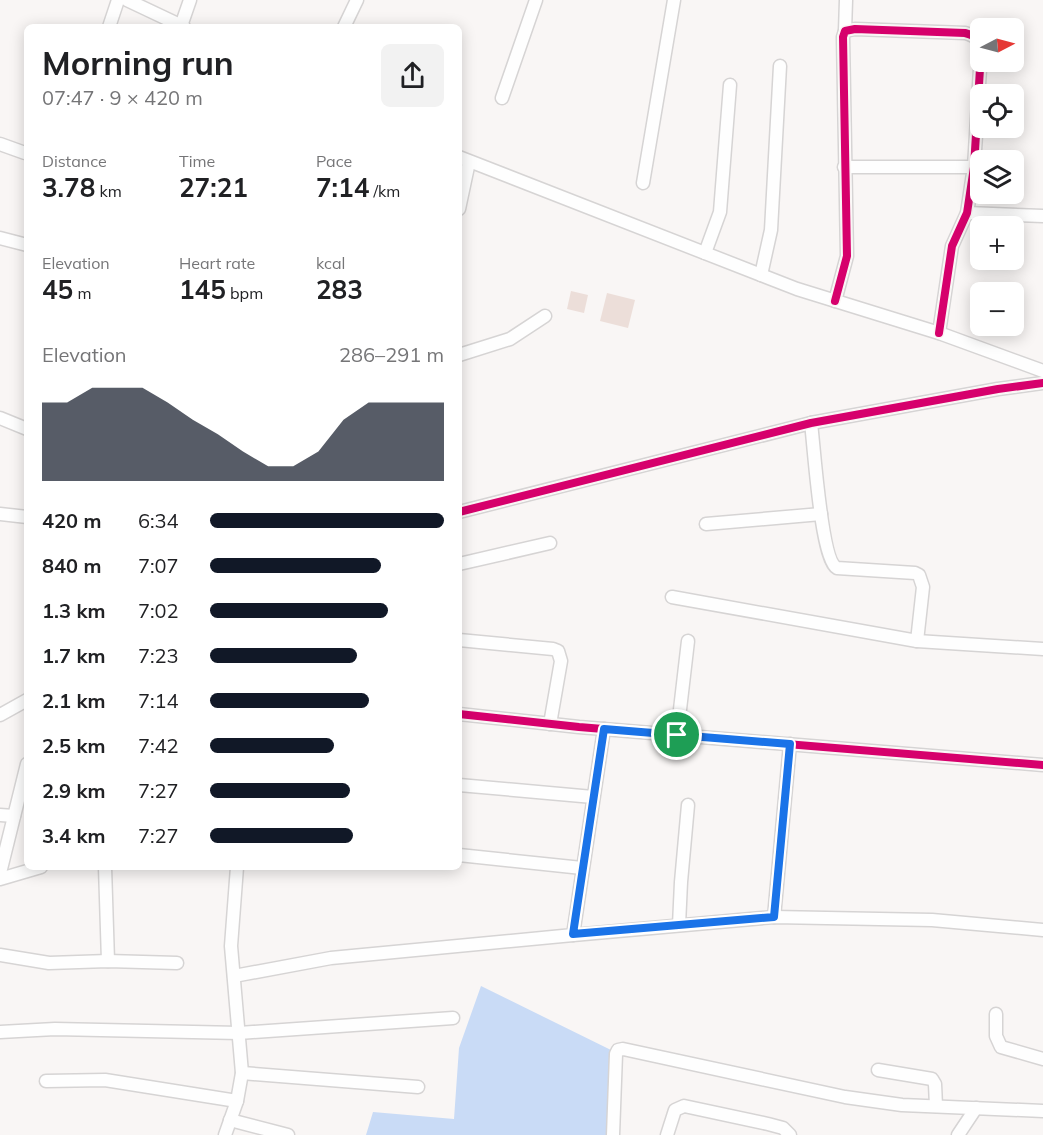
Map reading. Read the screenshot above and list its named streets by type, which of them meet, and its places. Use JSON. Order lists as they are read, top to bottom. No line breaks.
{"north":"right","page":{"map_buttons":["+","−"],"heading":["Morning run","07:47 · 9 × 420 m"],"stats":[["Distance","3.78 km"],["Time","27:21"],["Pace","7:14 /km"],["Elevation","45 m"],["Heart rate","145 bpm"],["kcal","283"]],"chart":["Elevation","286–291 m"],"list":[{"name":"420 m","note":"6:34"},{"name":"840 m","note":"7:07"},{"name":"1.3 km","note":"7:02"},{"name":"1.7 km","note":"7:23"},{"name":"2.1 km","note":"7:14"},{"name":"2.5 km","note":"7:42"},{"name":"2.9 km","note":"7:27"},{"name":"3.4 km","note":"7:27"}]}}
